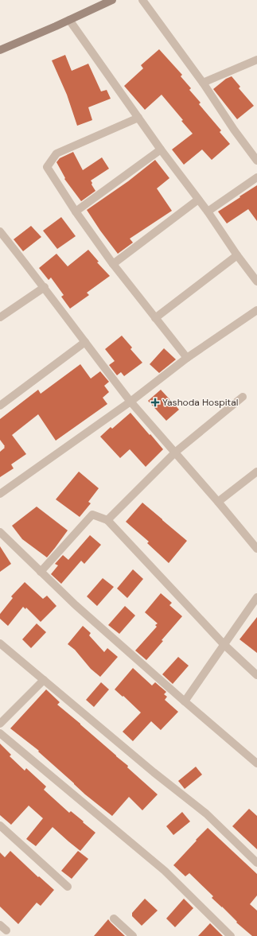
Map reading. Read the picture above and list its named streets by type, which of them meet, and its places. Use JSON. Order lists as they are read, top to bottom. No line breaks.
{"places":{"health":["Yashoda Hospital"]}}
